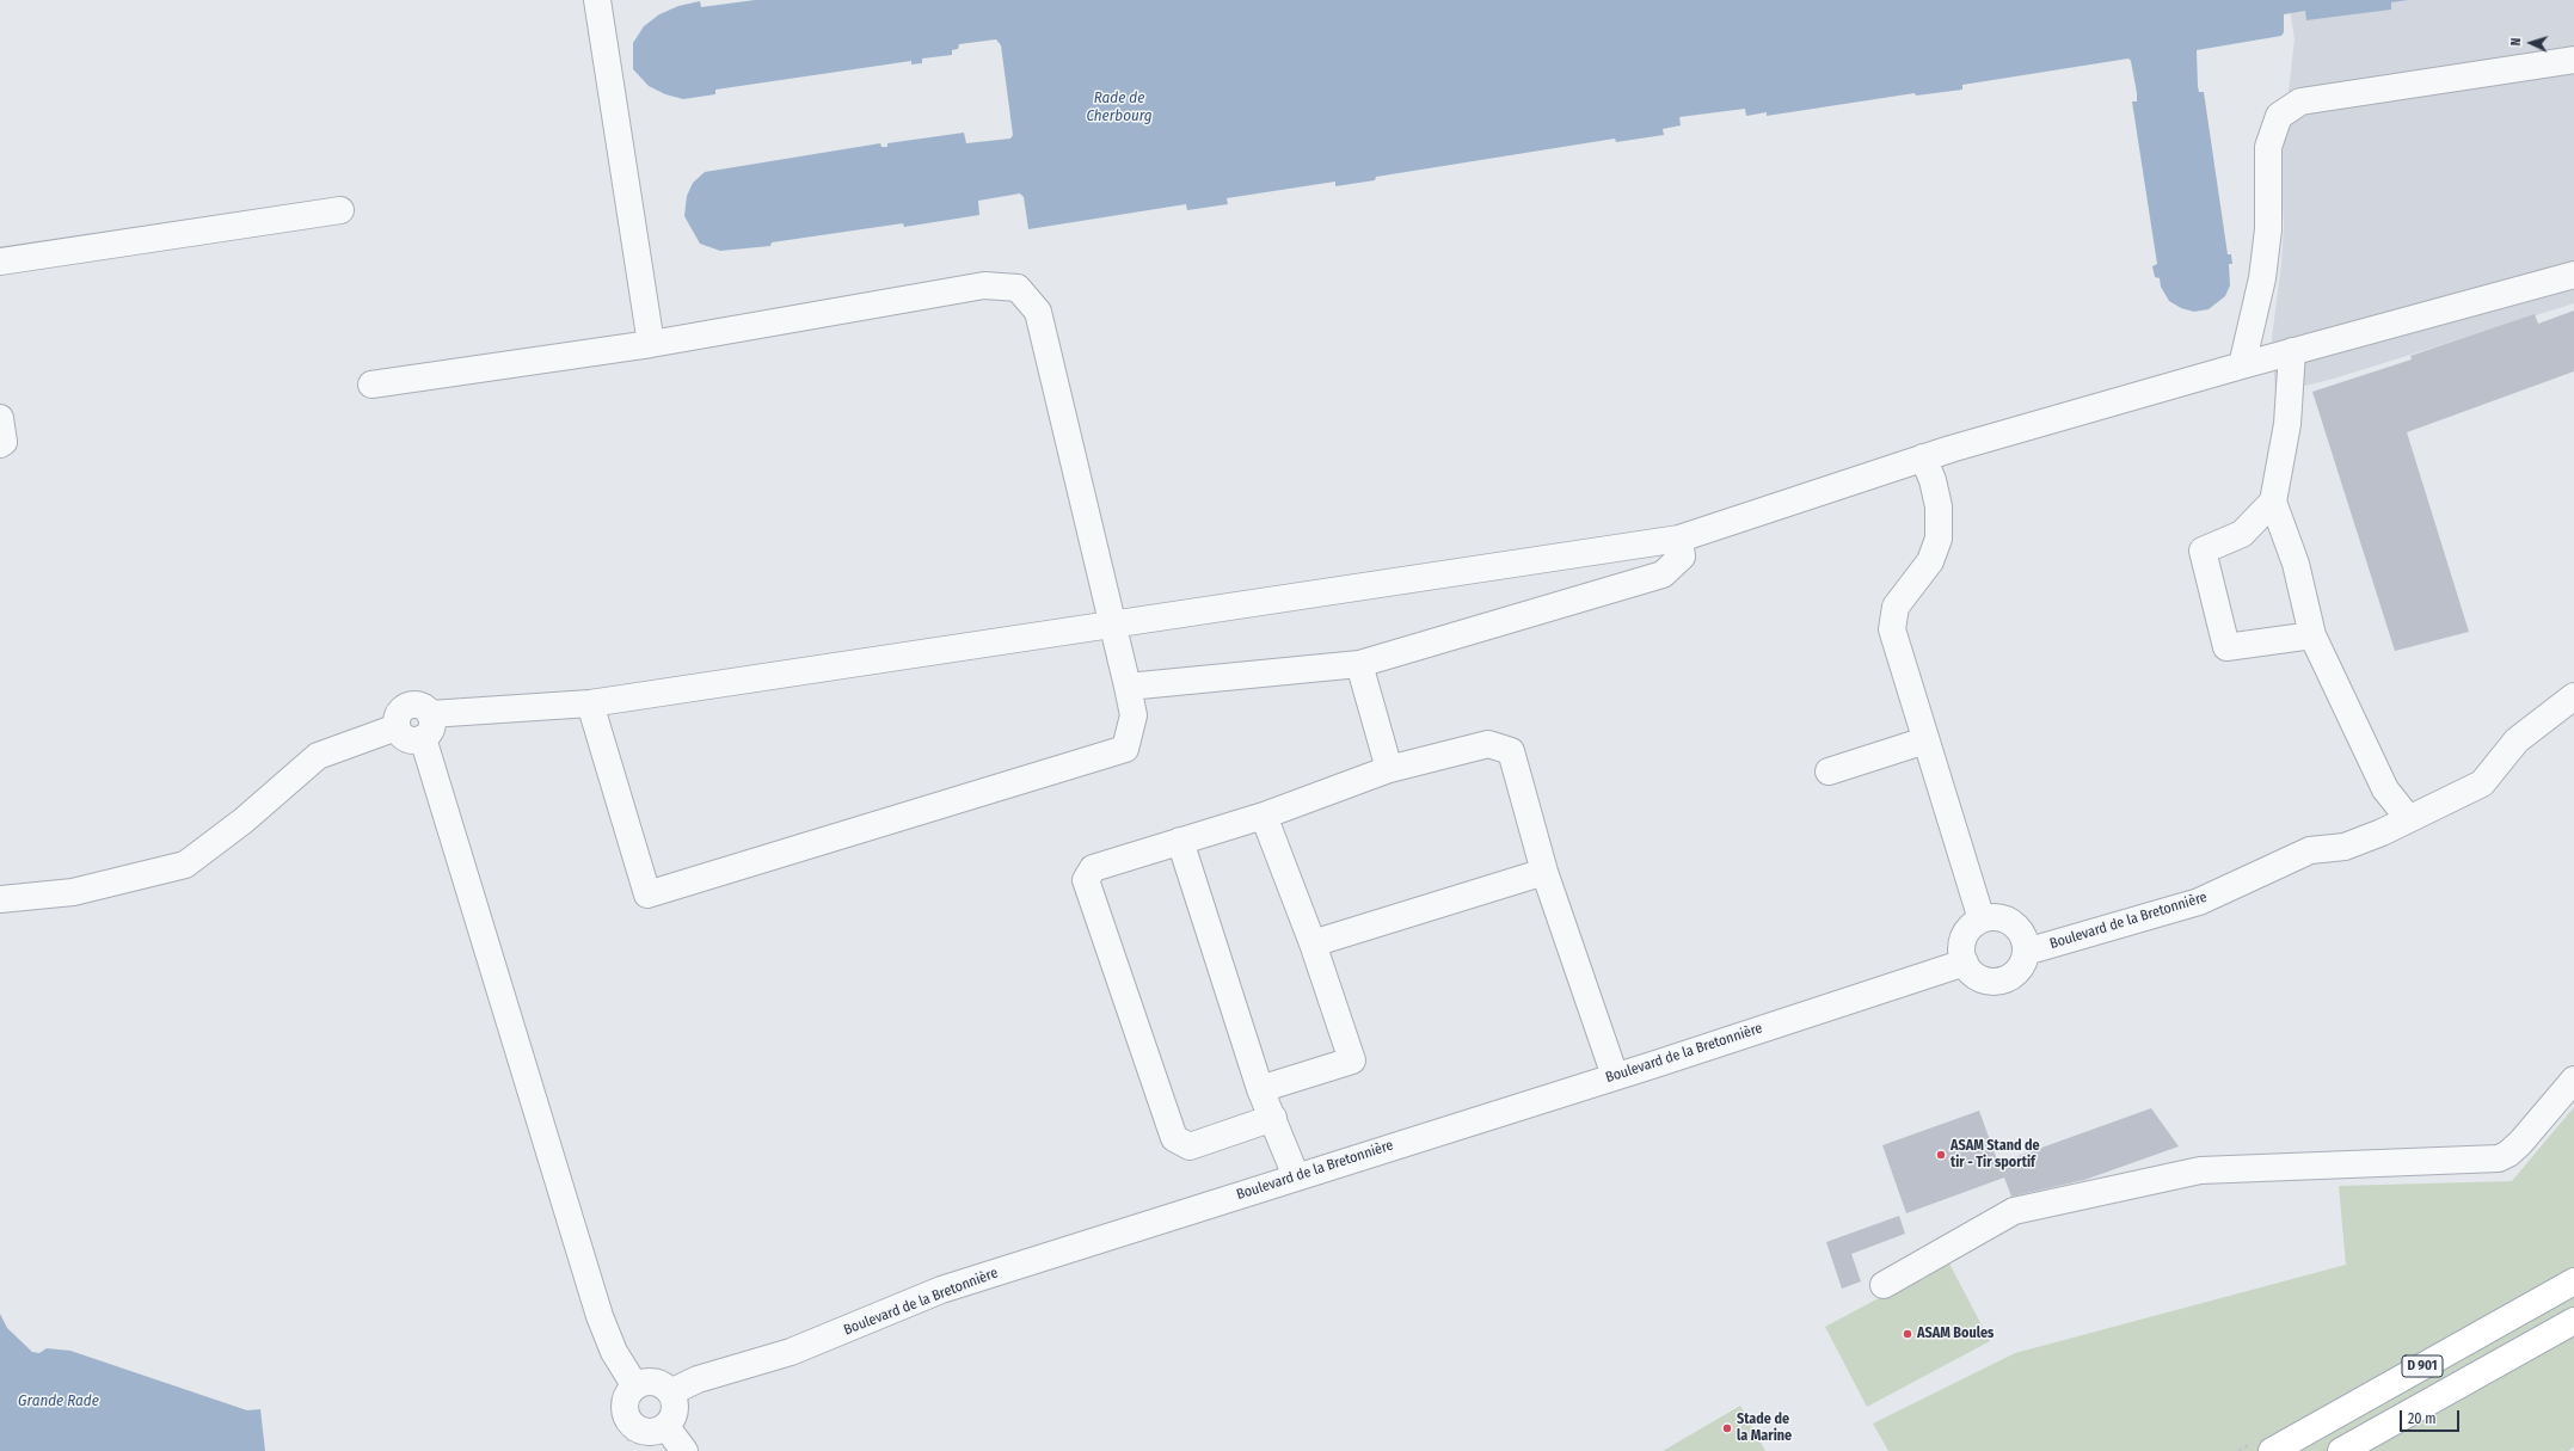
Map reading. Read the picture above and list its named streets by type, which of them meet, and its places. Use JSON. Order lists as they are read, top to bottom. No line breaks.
{"streets":{"main road":["D 901"],"lane":["Boulevard de la Bretonnière"]},"water":["Rade de Cherbourg","Grande Rade"],"places":["ASAM Stand de tir - Tir sportif","ASAM Boules","Stade de la Marine"],"scale_bar":"20 m","north":"left"}
